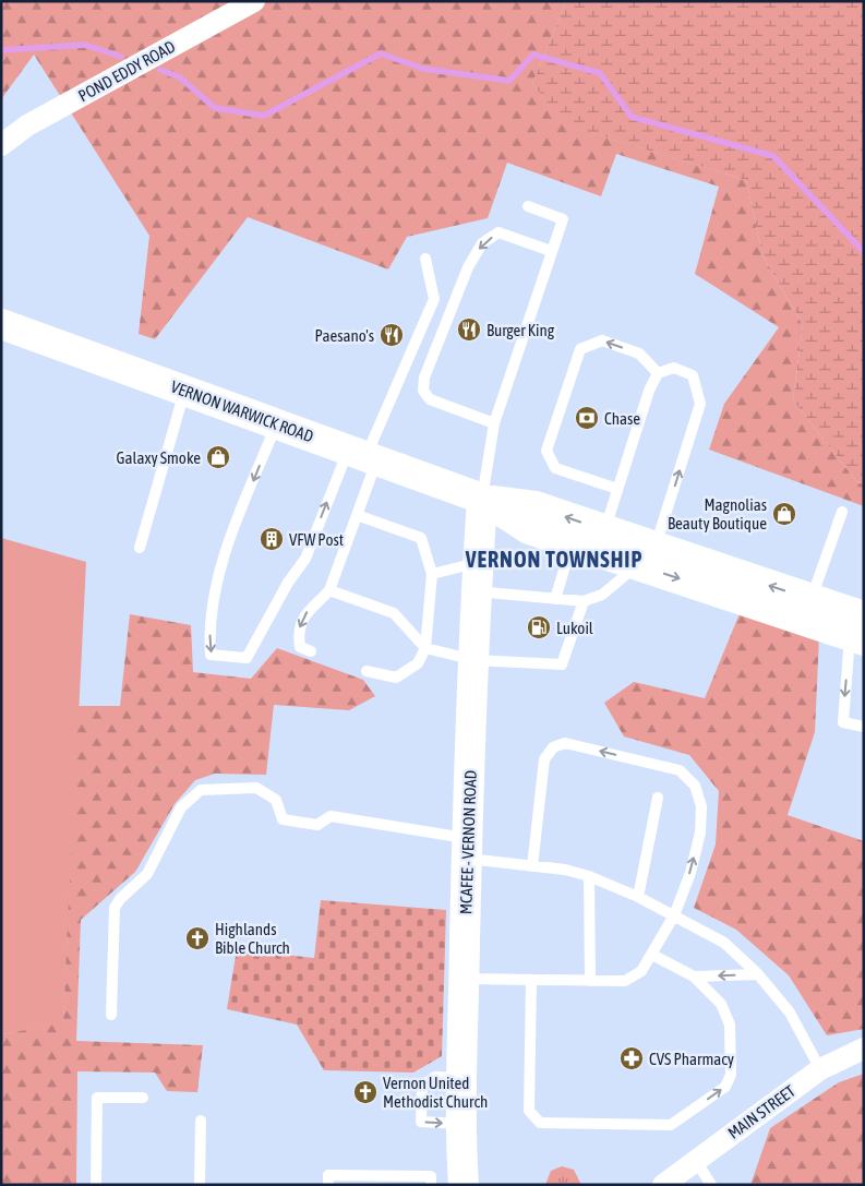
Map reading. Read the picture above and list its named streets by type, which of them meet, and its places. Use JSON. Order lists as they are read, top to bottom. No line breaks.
{"streets":{"main road":["VERNON WARWICK ROAD","MCAFEE - VERNON ROAD"],"street":["POND EDDY ROAD","MAIN STREET"]},"crossings":[["VERNON WARWICK ROAD","MCAFEE - VERNON ROAD"]],"districts":["VERNON TOWNSHIP"],"places":{"restaurant":["Burger King","Paesano's"],"bank":["Chase"],"shop":["Galaxy Smoke","Magnolias Beauty Boutique"],"building":["VFW Post"],"fuel station":["Lukoil"],"church":["Highlands Bible Church","Vernon United Methodist Church"],"pharmacy":["CVS Pharmacy"]}}
